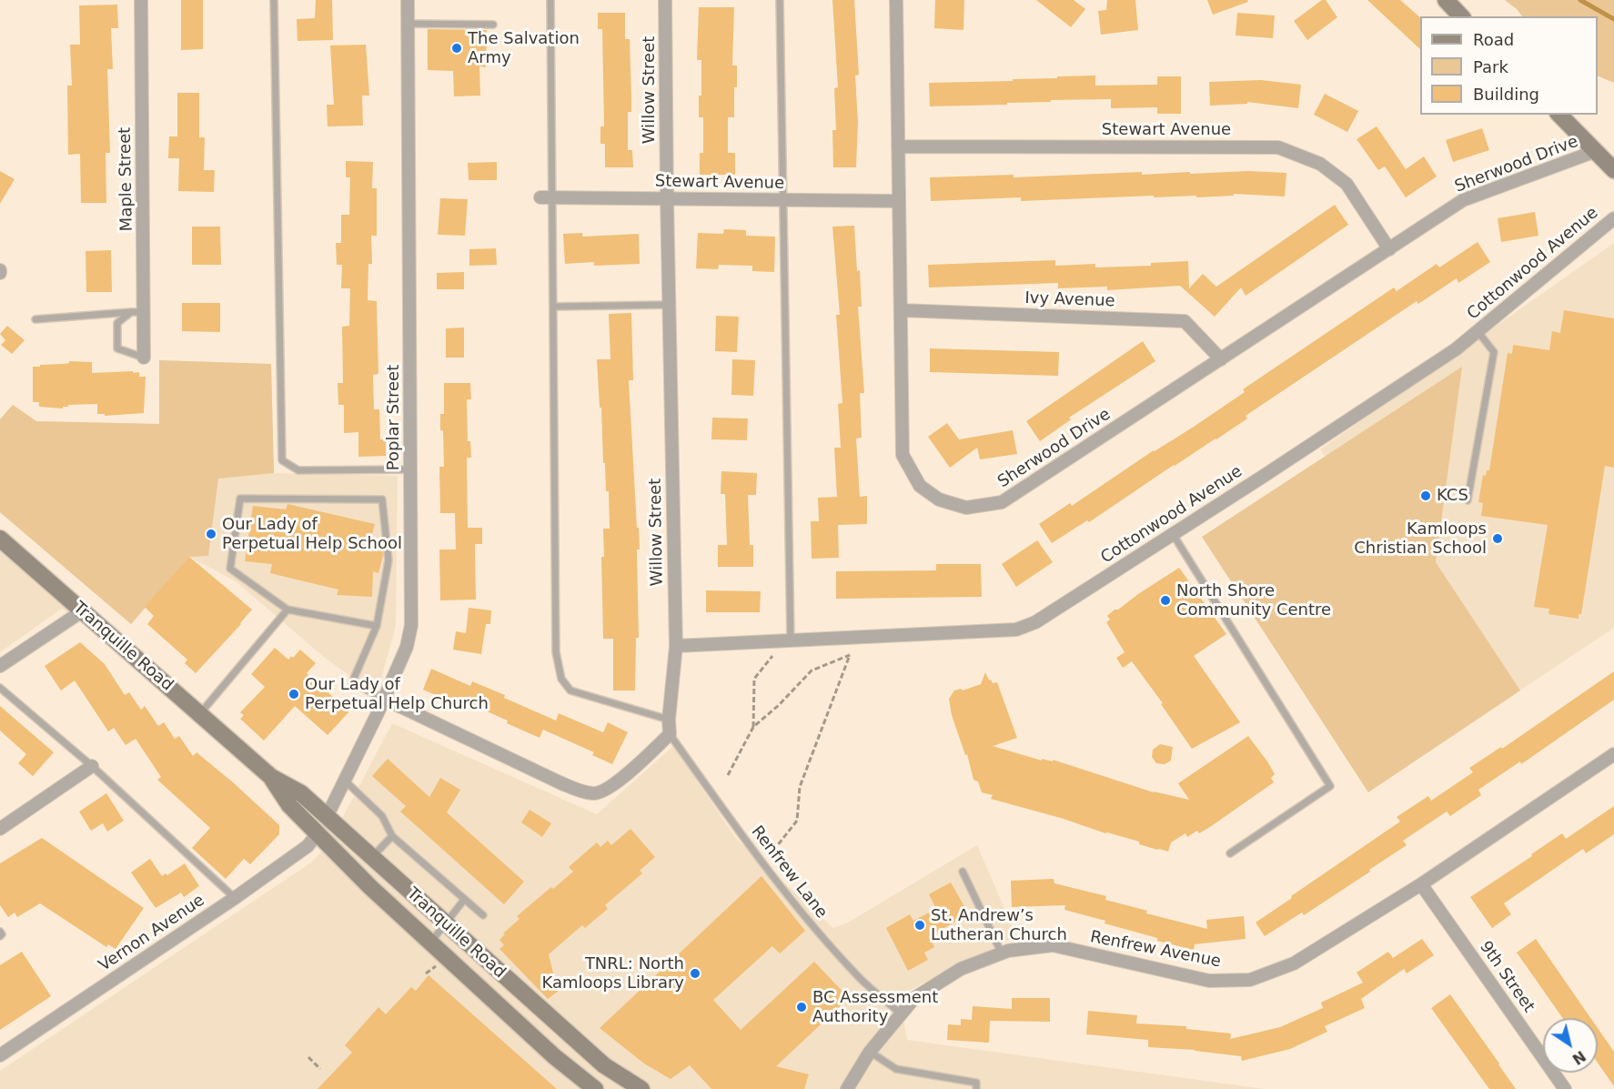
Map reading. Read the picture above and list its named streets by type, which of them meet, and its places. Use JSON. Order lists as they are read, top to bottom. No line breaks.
{"streets":{"main road":["Tranquille Road"],"street":["Willow Street","Stewart Avenue","Sherwood Drive","Maple Street","Cottonwood Avenue","Ivy Avenue","Poplar Street","Vernon Avenue","Renfrew Avenue","9th Street"],"lane":["Renfrew Lane"]},"crossings":[["Willow Street","Stewart Avenue"],["Willow Street","Cottonwood Avenue"],["Willow Street","Renfrew Lane"],["Stewart Avenue","Sherwood Drive"],["Sherwood Drive","Ivy Avenue"],["Poplar Street","Tranquille Road"],["Tranquille Road","Vernon Avenue"],["Renfrew Lane","Renfrew Avenue"],["Renfrew Avenue","9th Street"]],"places":["The Salvation Army","KCS","Our Lady of Perpetual Help School","Kamloops Christian School","North Shore Community Centre","Our Lady of Perpetual Help Church","St. Andrew’s Lutheran Church","TNRL: North Kamloops Library","BC Assessment Authority"],"legend":["Road","Park","Building"],"north":"bottom right"}
